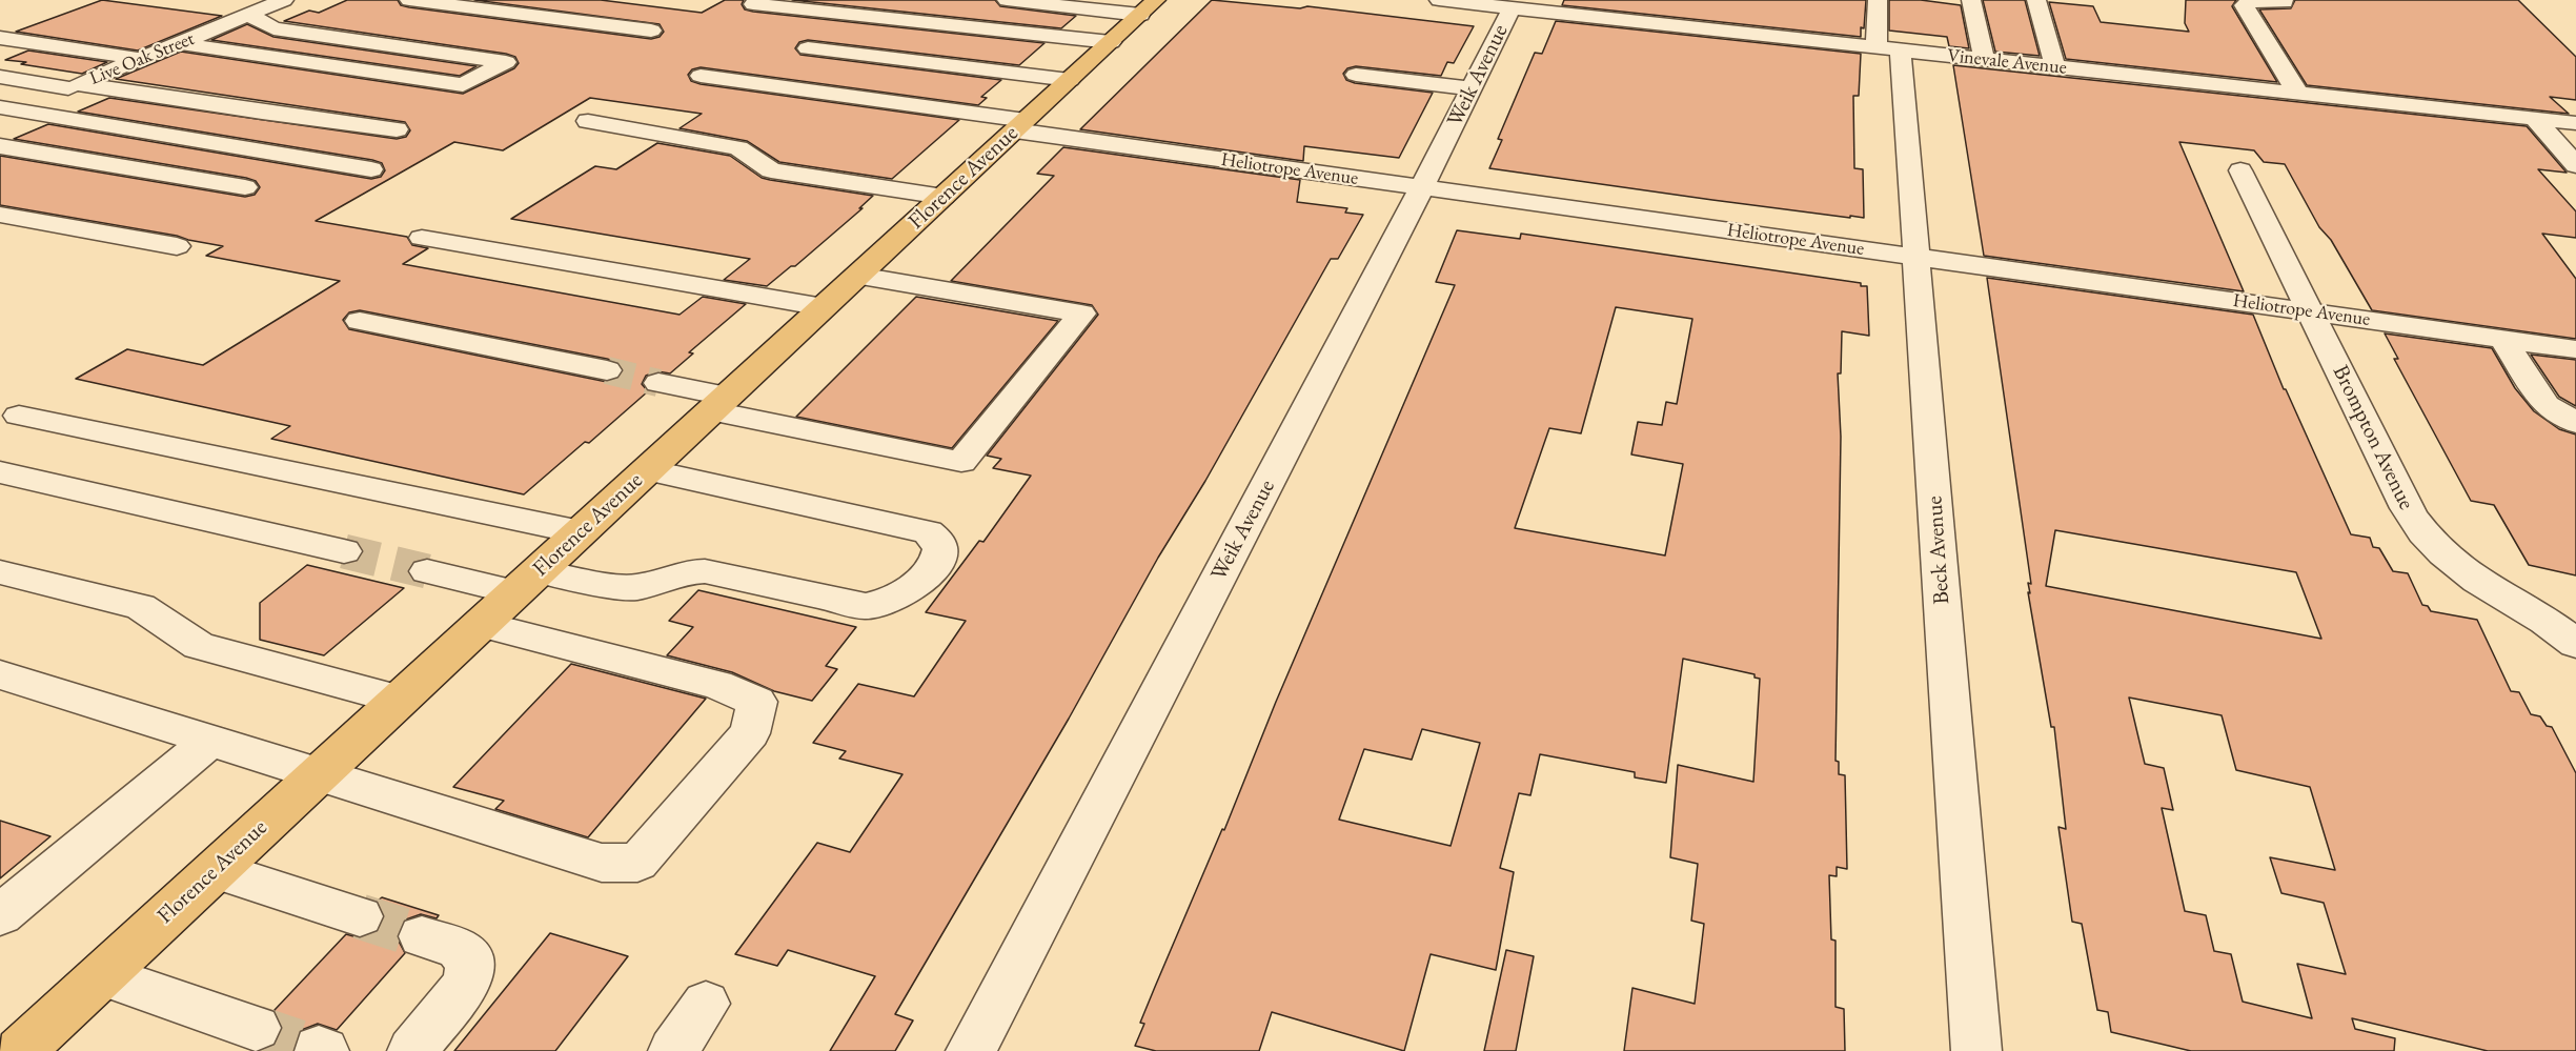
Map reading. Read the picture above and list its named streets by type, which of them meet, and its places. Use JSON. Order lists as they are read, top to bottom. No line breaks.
{"streets":{"main road":["Florence Avenue"],"street":["Live Oak Street","Vinevale Avenue","Weik Avenue","Heliotrope Avenue","Brompton Avenue","Beck Avenue"]},"crossings":[["Vinevale Avenue","Weik Avenue"],["Vinevale Avenue","Beck Avenue"],["Weik Avenue","Heliotrope Avenue"],["Heliotrope Avenue","Florence Avenue"],["Heliotrope Avenue","Brompton Avenue"],["Heliotrope Avenue","Beck Avenue"]]}
